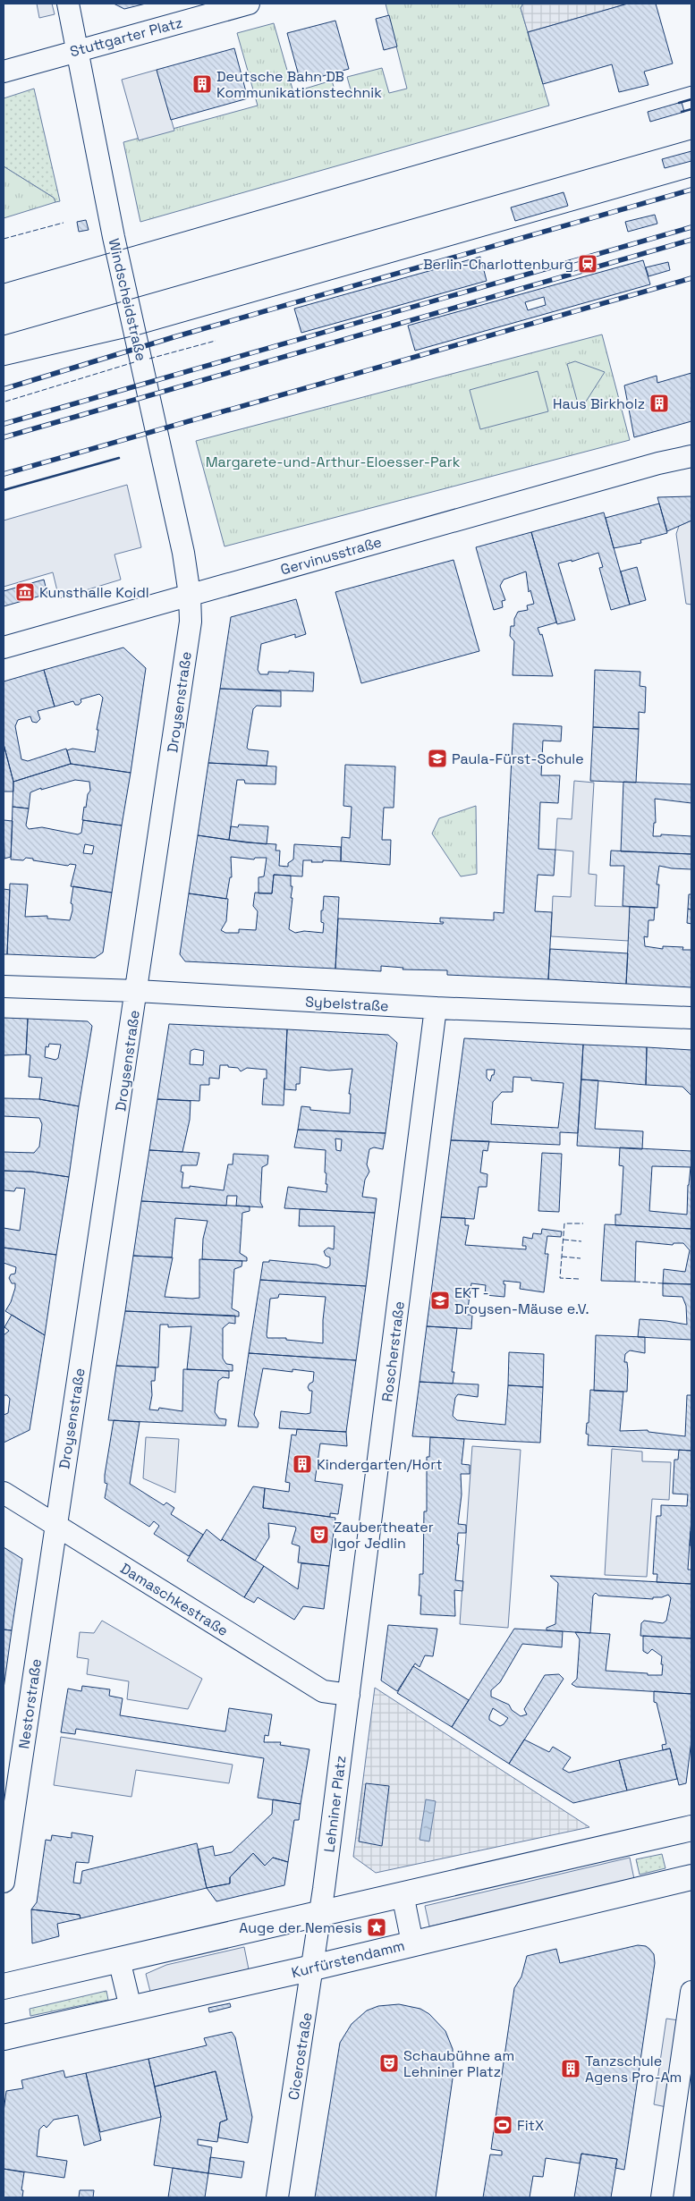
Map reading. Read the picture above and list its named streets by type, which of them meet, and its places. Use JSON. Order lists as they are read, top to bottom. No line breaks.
{"streets":{"main road":["Kurfürstendamm"],"street":["Stuttgarter Platz","Windscheidstraße","Gervinusstraße","Droysenstraße","Sybelstraße","Roscherstraße","Damaschkestraße","Nestorstraße","Lehniner Platz","Cicerostraße"]},"crossings":[["Stuttgarter Platz","Windscheidstraße"],["Windscheidstraße","Gervinusstraße"],["Windscheidstraße","Droysenstraße"],["Gervinusstraße","Droysenstraße"],["Droysenstraße","Sybelstraße"],["Droysenstraße","Damaschkestraße"],["Droysenstraße","Nestorstraße"],["Sybelstraße","Roscherstraße"],["Roscherstraße","Damaschkestraße"],["Roscherstraße","Lehniner Platz"],["Damaschkestraße","Nestorstraße"],["Damaschkestraße","Lehniner Platz"],["Lehniner Platz","Cicerostraße"],["Kurfürstendamm","Cicerostraße"]],"parks":["Margarete-und-Arthur-Eloesser-Park"],"places":{"building":["Deutsche Bahn DB Kommunikationstechnik","Haus Birkholz","Kindergarten/Hort","Tanzschule Agens Pro-Am"],"station":["Berlin-Charlottenburg"],"museum":["Kunsthalle Koidl"],"school or university":["Paula-Fürst-Schule","EKT - Droysen-Mäuse e.V."],"theatre":["Zaubertheater Igor Jedlin","Schaubühne am Lehniner Platz"],"place":["Auge der Nemesis"],"sports":["FitX"]}}
